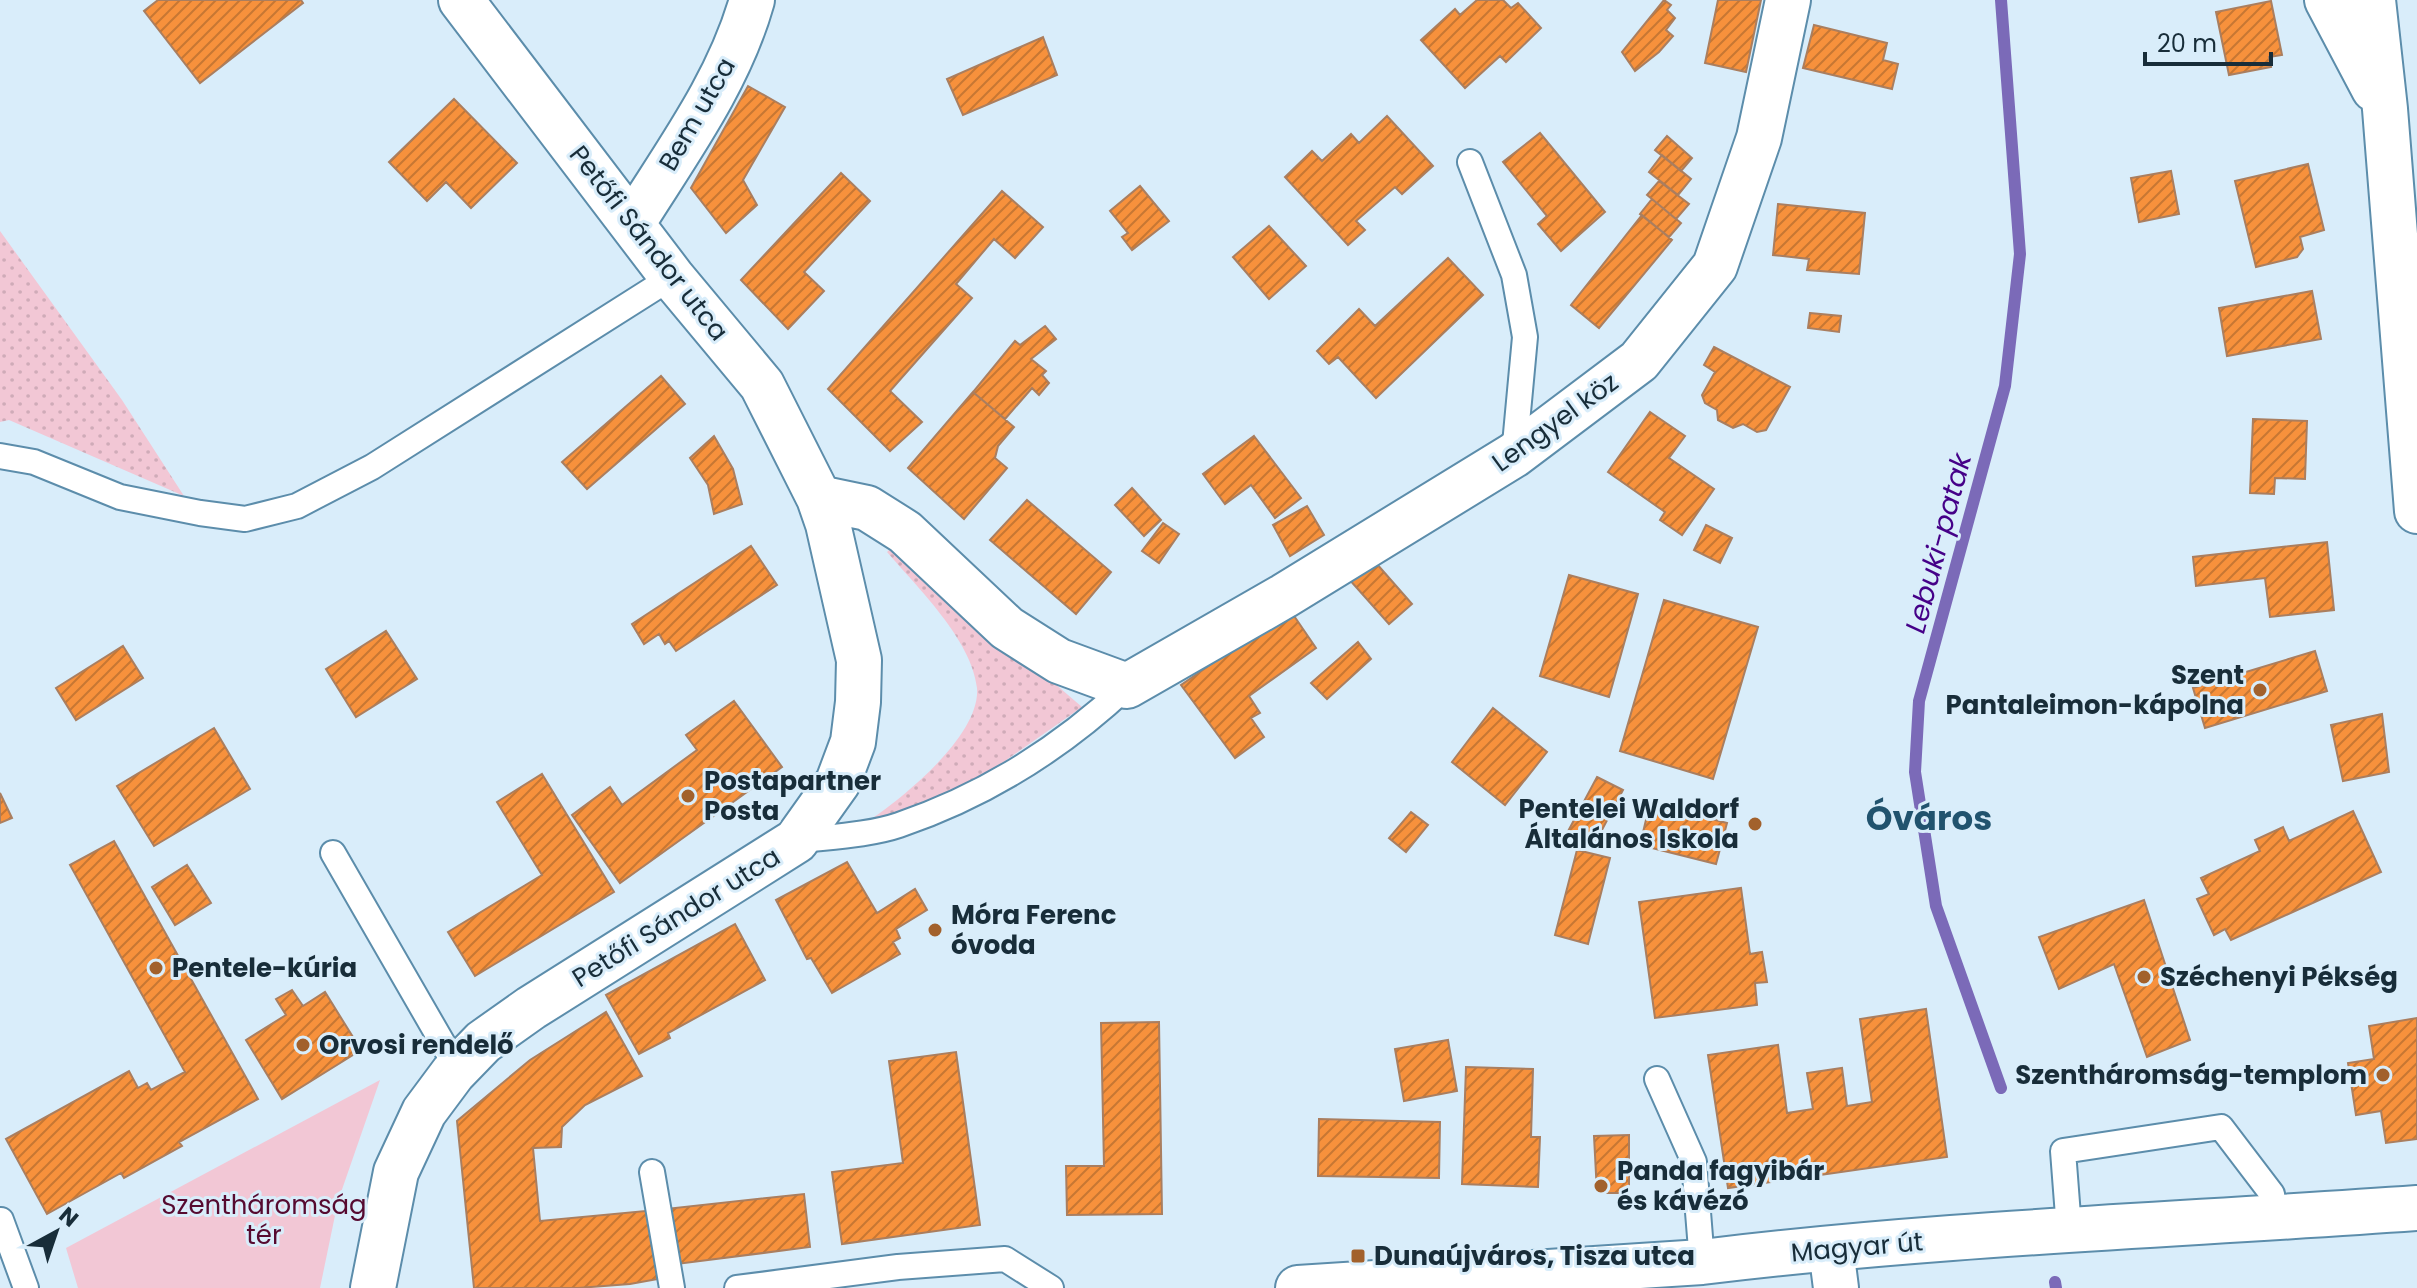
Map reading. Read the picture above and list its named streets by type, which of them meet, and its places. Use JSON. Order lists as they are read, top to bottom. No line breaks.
{"streets":{"street":["Bem utca","Petőfi Sándor utca","Lengyel köz","Magyar út"]},"crossings":[["Bem utca","Petőfi Sándor utca"]],"districts":["Óváros"],"water":["Lebuki-patak"],"parks":["Szentháromság tér"],"places":{"other":["Szent Pantaleimon-kápolna","Postapartner Posta","Pentelei Waldorf Általános Iskola","Móra Ferenc óvoda","Pentele-kúria","Széchenyi Pékség","Orvosi rendelő","Szentháromság-templom","Panda fagyibár és kávézó"],"transit":["Dunaújváros, Tisza utca"]},"scale_bar":"20 m","north":"top right"}
